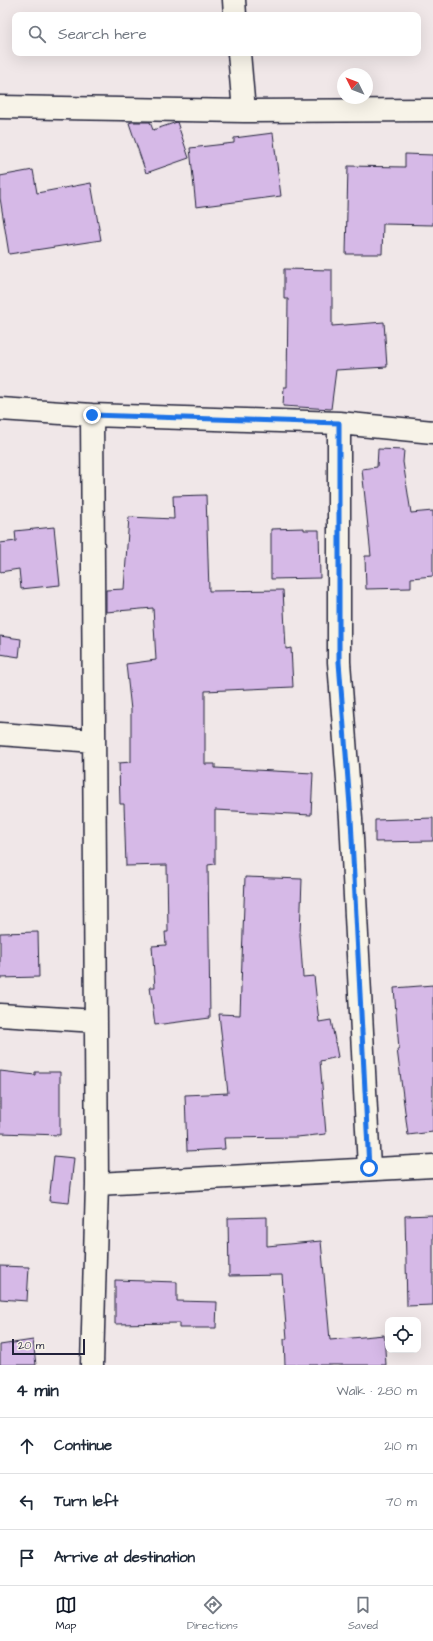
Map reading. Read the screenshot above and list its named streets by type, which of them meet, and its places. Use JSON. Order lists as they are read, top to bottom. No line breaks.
{"scale_bar":"20 m","north":"top left","page":{"search":"Search here","scale":"20 m","heading":["4 min","Walk · 280 m"],"list":[["Continue","210 m"],["Turn left","70 m"],"Arrive at destination"],"nav":["Map","Directions","Saved"]}}
